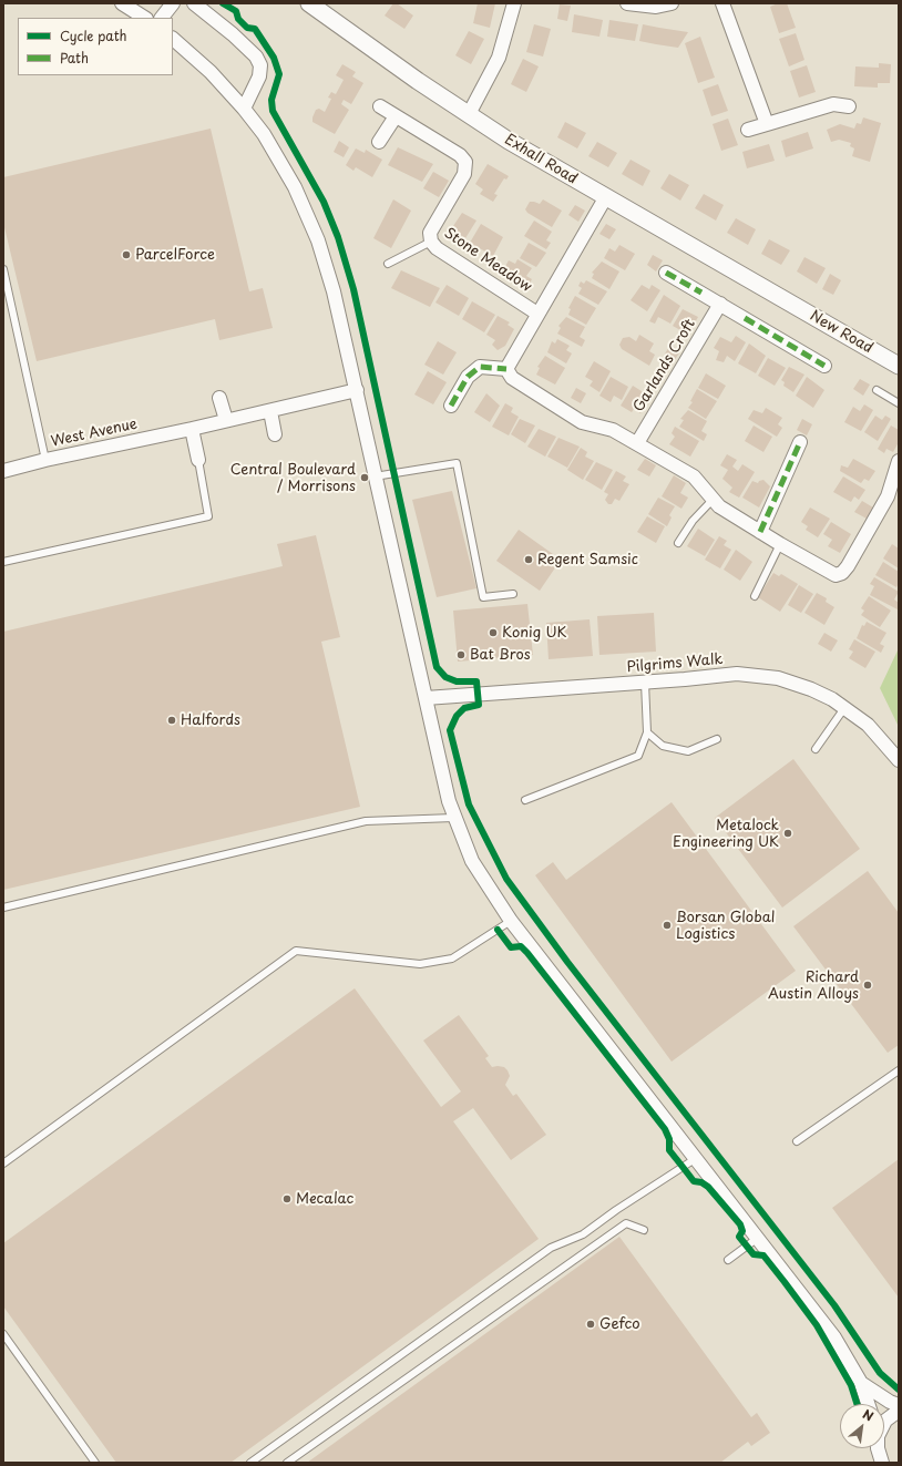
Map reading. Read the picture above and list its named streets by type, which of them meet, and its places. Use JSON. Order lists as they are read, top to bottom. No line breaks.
{"streets":{"street":["Exhall Road","Stone Meadow","New Road","Garlands Croft","West Avenue","Pilgrims Walk"]},"crossings":[["Exhall Road","New Road"]],"places":["ParcelForce","Central Boulevard / Morrisons","Regent Samsic","Konig UK","Bat Bros","Halfords","Metalock Engineering UK","Borsan Global Logistics","Richard Austin Alloys","Mecalac","Gefco"],"legend":["Cycle path","Path"],"north":"top right"}
